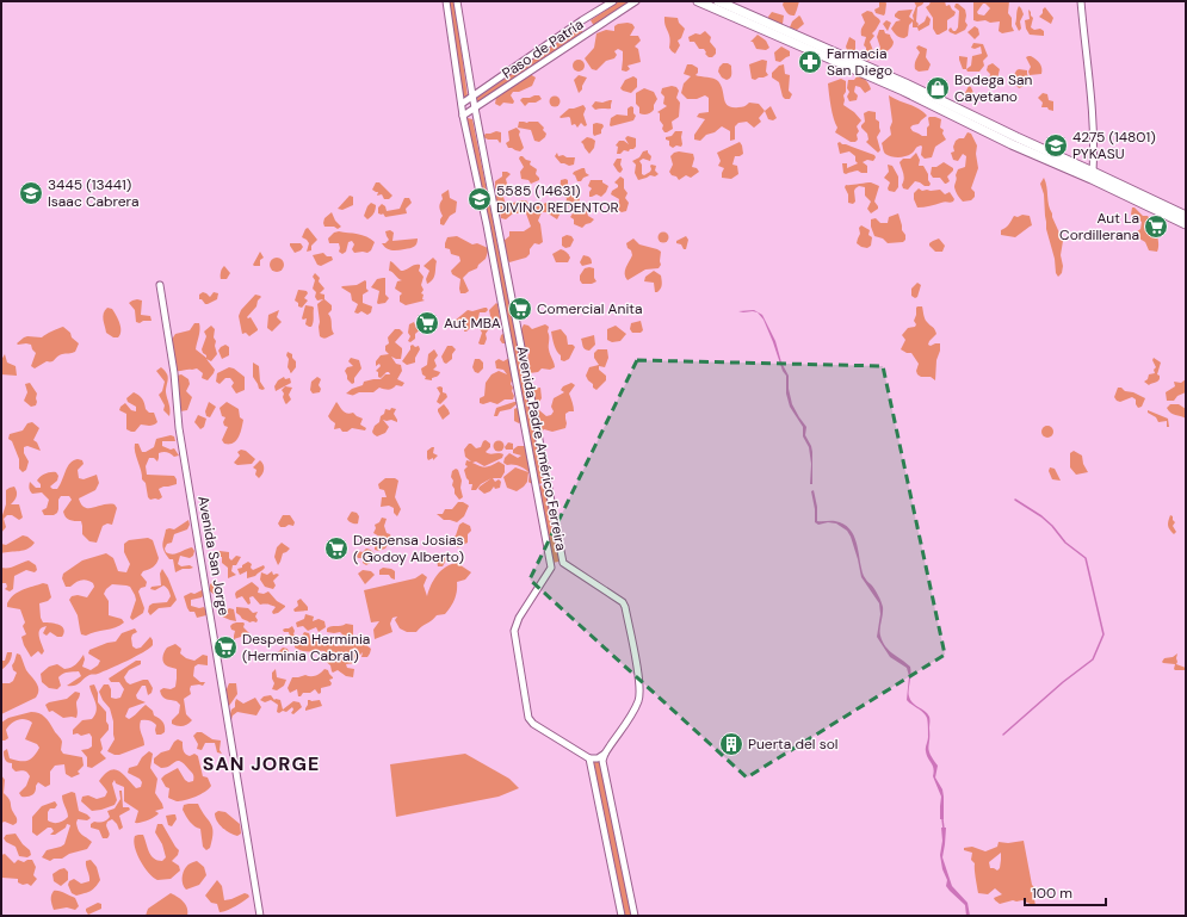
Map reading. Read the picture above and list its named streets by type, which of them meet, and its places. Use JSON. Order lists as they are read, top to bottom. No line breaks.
{"streets":{"street":["Paso de Patria","Avenida Padre Américo Ferreira","Avenida San Jorge"]},"crossings":[["Paso de Patria","Avenida Padre Américo Ferreira"]],"districts":["SAN JORGE"],"places":{"pharmacy":["Farmacia San Diego"],"shop":["Bodega San Cayetano"],"school or university":["4275 (14801) PYKASU","3445 (13441) Isaac Cabrera","5585 (14631) DIVINO REDENTOR"],"supermarket":["Aut La Cordillerana","Comercial Anita","Aut MBA","Despensa Josias ( Godoy Alberto)","Despensa Herminia (Herminia Cabral)"],"building":["Puerta del sol"]},"scale_bar":"100 m"}
